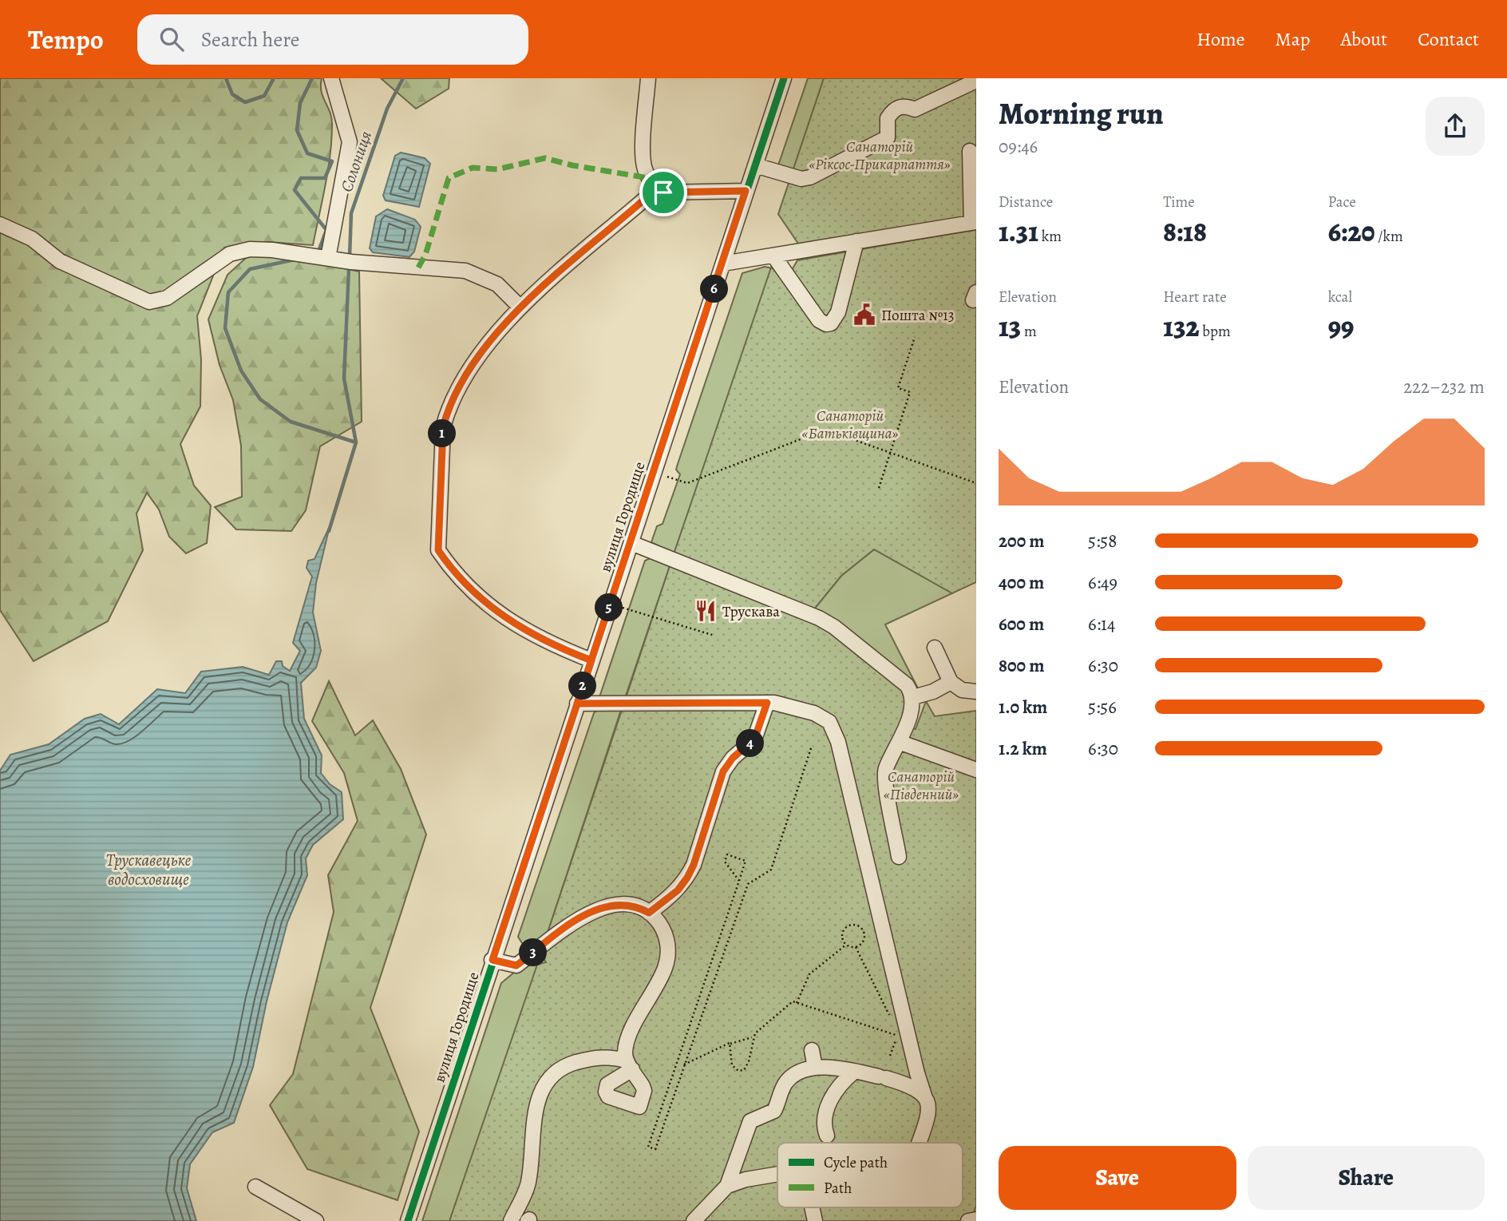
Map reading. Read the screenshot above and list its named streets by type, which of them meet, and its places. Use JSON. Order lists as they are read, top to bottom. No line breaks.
{"streets":{"street":["вулиця Городище"]},"water":["Солониця","Трускавецьке водосховище"],"parks":["Санаторій «Ріксос-Прикарпаття»","Санаторій «Батьківщина»","Санаторій «Південний»"],"places":{"public building":["Пошта №13"],"restaurant":["Трускава"]},"legend":["Cycle path","Path"],"page":{"header":"Tempo","search":"Search here","nav":["Home","Map","About","Contact"],"heading":["Morning run","09:46"],"stats":[["Distance","1.31 km"],["Time","8:18"],["Pace","6:20 /km"],["Elevation","13 m"],["Heart rate","132 bpm"],["kcal","99"]],"pins":["6","1","5","2","4","3"],"chart":["Elevation","222–232 m"],"list":[{"name":"200 m","note":"5:58"},{"name":"400 m","note":"6:49"},{"name":"600 m","note":"6:14"},{"name":"800 m","note":"6:30"},{"name":"1.0 km","note":"5:56"},{"name":"1.2 km","note":"6:30"}],"buttons":["Save","Share"]}}
